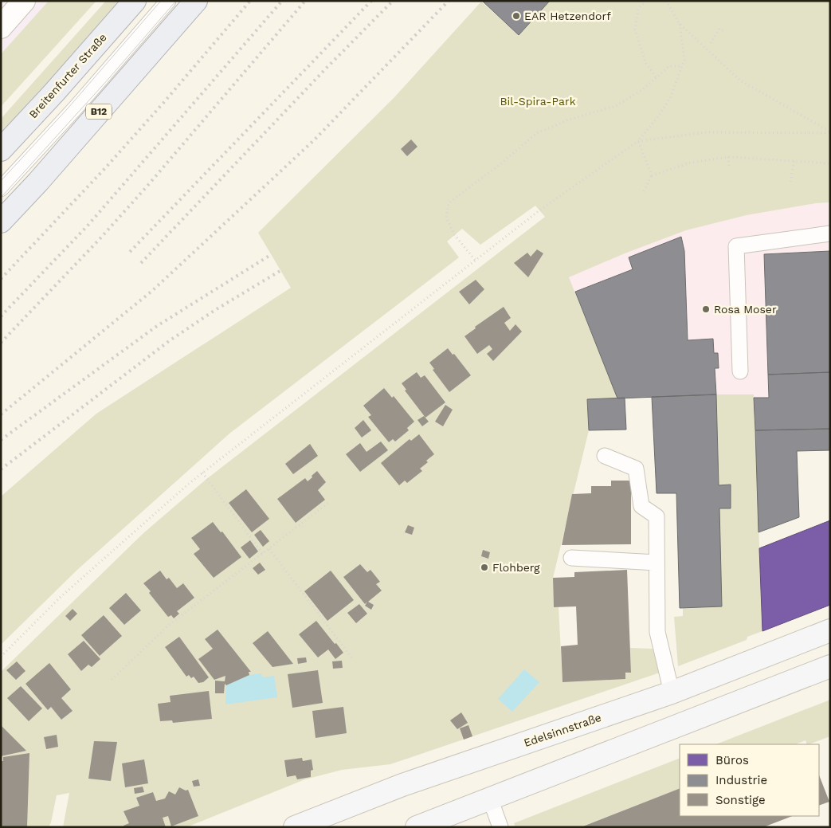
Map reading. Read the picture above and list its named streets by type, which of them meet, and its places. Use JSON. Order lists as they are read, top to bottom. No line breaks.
{"streets":{"main road":["Breitenfurter Straße","B12","Edelsinnstraße"]},"parks":["Bil-Spira-Park"],"places":["EAR Hetzendorf","Rosa Moser","Flohberg"],"legend":["Büros","Industrie","Sonstige"]}
